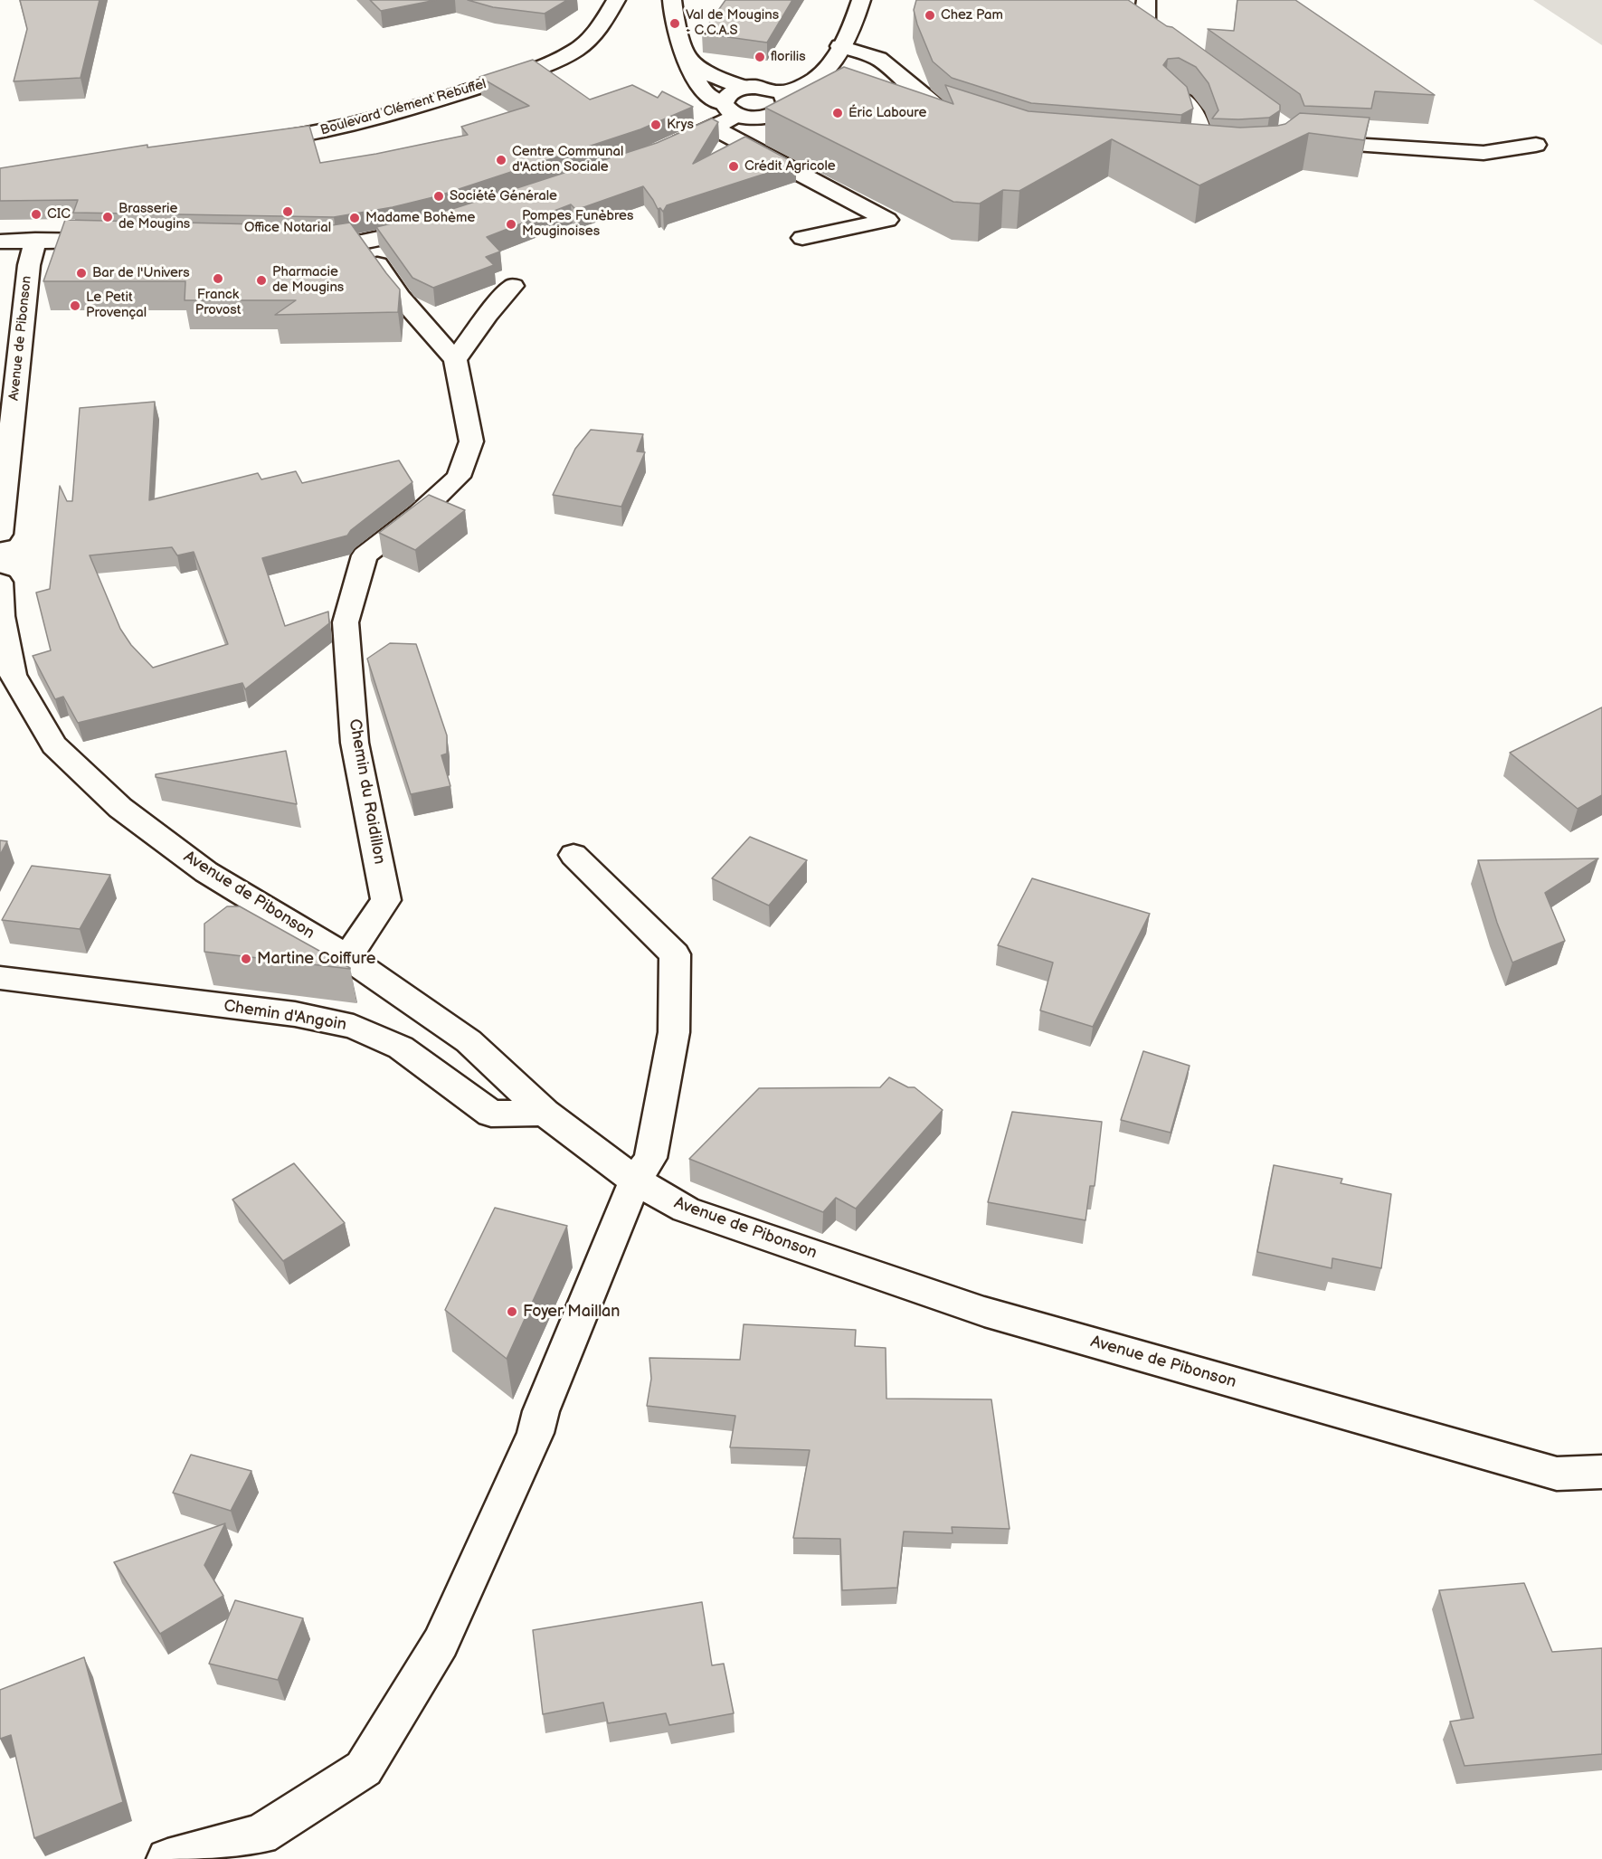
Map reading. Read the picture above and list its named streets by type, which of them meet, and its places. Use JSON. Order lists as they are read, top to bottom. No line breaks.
{"streets":{"street":["Boulevard Clément Rebuffel","Avenue de Pibonson","Chemin du Raidillon","Chemin d'Angoin"]},"crossings":[["Avenue de Pibonson","Chemin du Raidillon"],["Avenue de Pibonson","Chemin d'Angoin"]],"places":["Chez Pam","Val de Mougins - C.C.A.S","florilis","Éric Laboure","Krys","Centre Communal d'Action Sociale","Crédit Agricole","Société Générale","Office Notarial","CIC","Brasserie de Mougins","Madame Bohème","Pompes Funèbres Mouginoises","Bar de l'Univers","Franck Provost","Pharmacie de Mougins","Le Petit Provençal","Martine Coiffure","Foyer Maillan"]}
